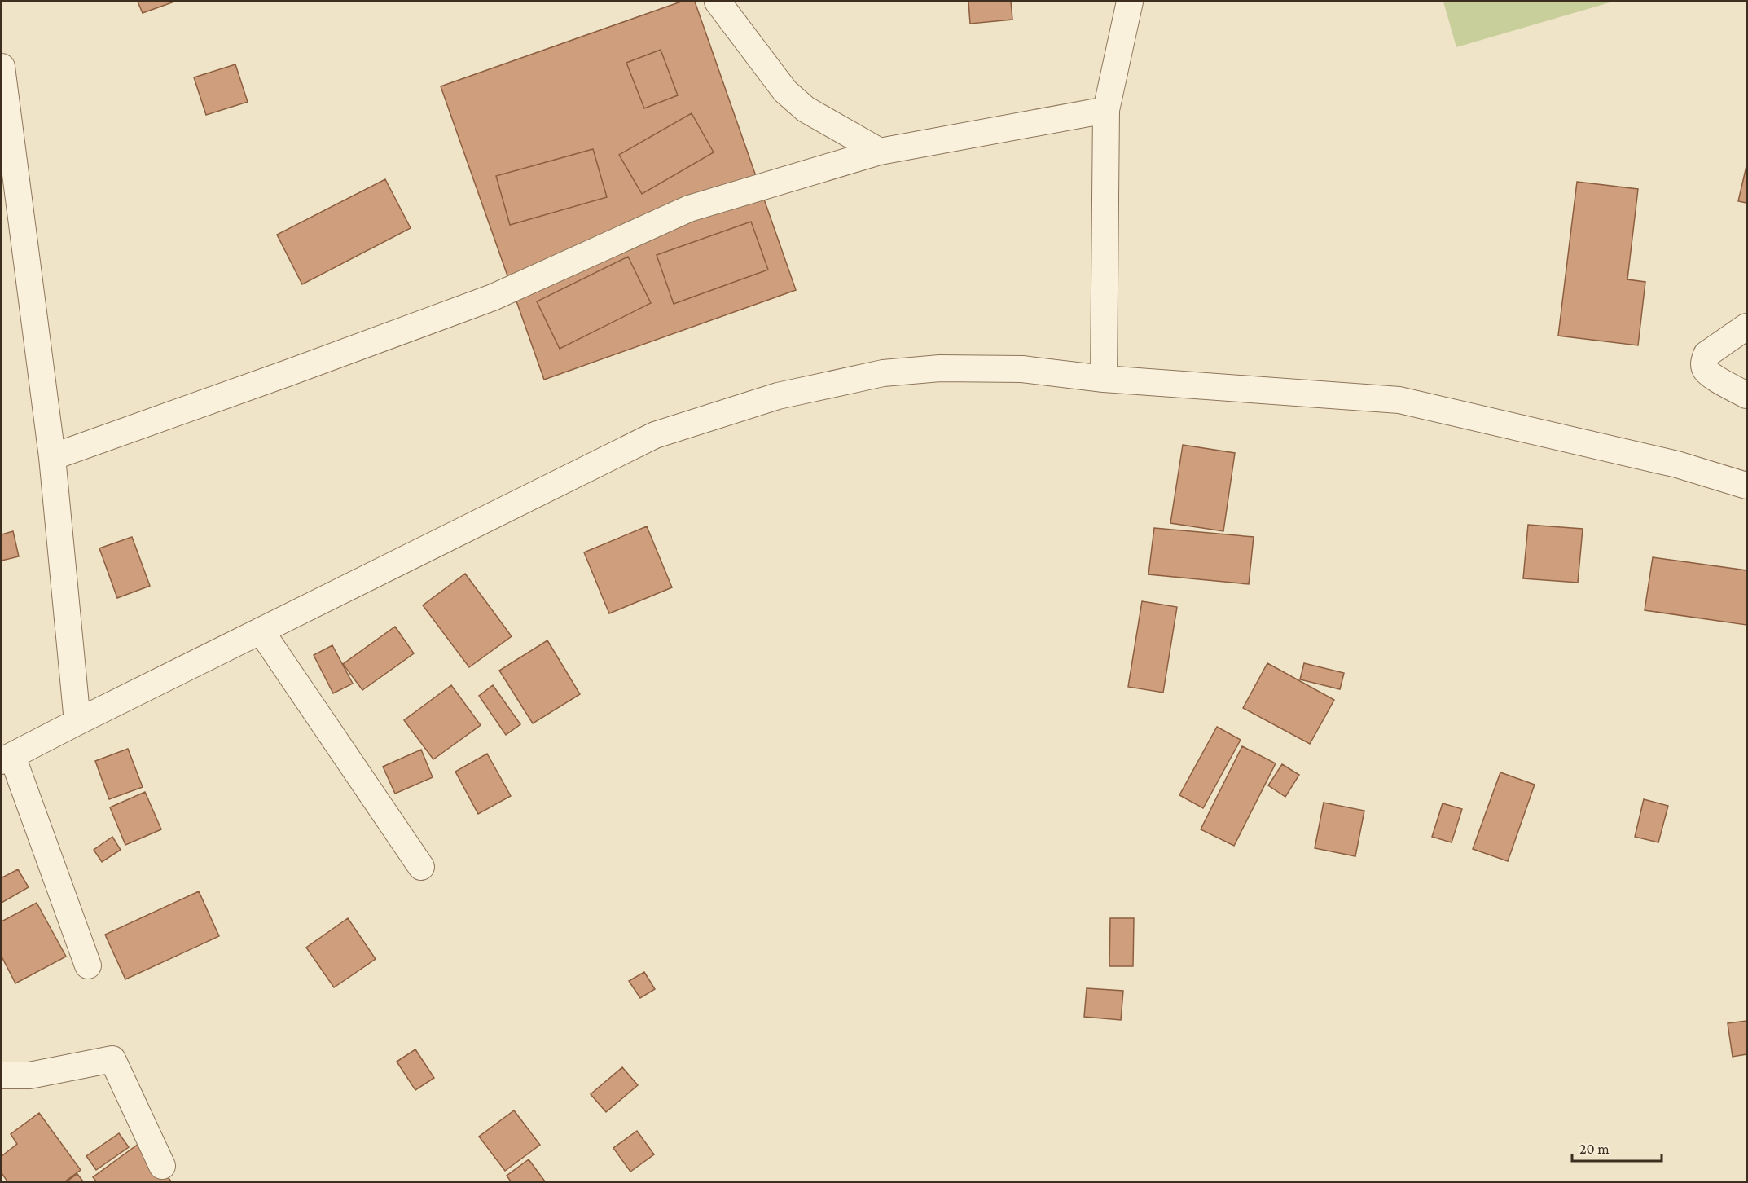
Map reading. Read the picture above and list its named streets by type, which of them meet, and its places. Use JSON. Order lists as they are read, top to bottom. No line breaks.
{"scale_bar":"20 m"}
